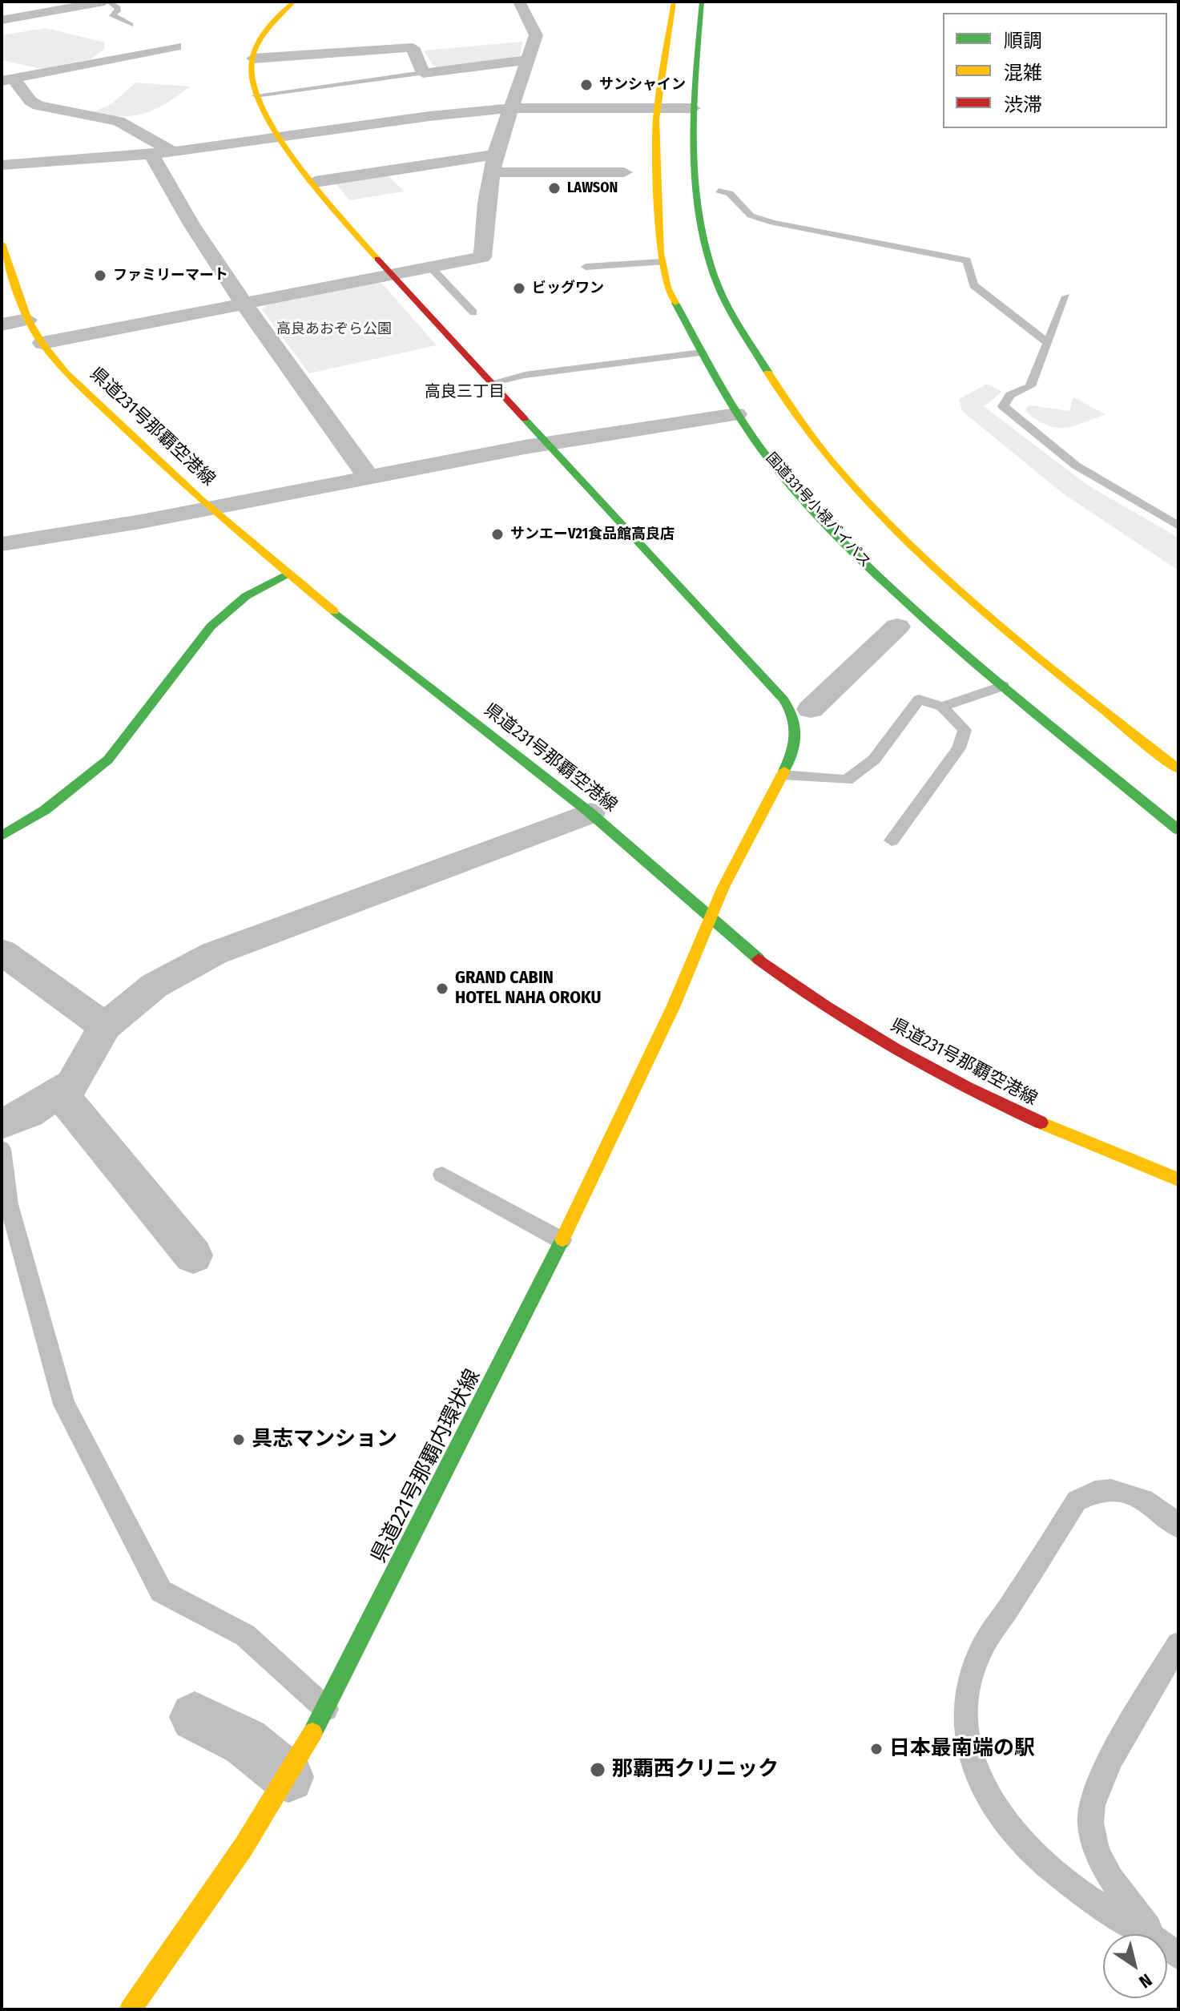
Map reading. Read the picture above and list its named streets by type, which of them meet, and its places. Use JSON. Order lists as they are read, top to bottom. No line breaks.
{"streets":{"main road":["県道231号那覇空港線","国道331号小禄バイパス","県道221号那覇内環状線"]},"crossings":[["県道231号那覇空港線","県道221号那覇内環状線"]],"districts":["高良三丁目"],"parks":["高良あおぞら公園"],"places":["サンシャイン","LAWSON","ファミリーマート","ビッグワン","サンエーV21食品館高良店","GRAND CABIN HOTEL NAHA OROKU","具志マンション","日本最南端の駅","那覇西クリニック"],"legend":["順調","混雑","渋滞"],"north":"bottom right"}
